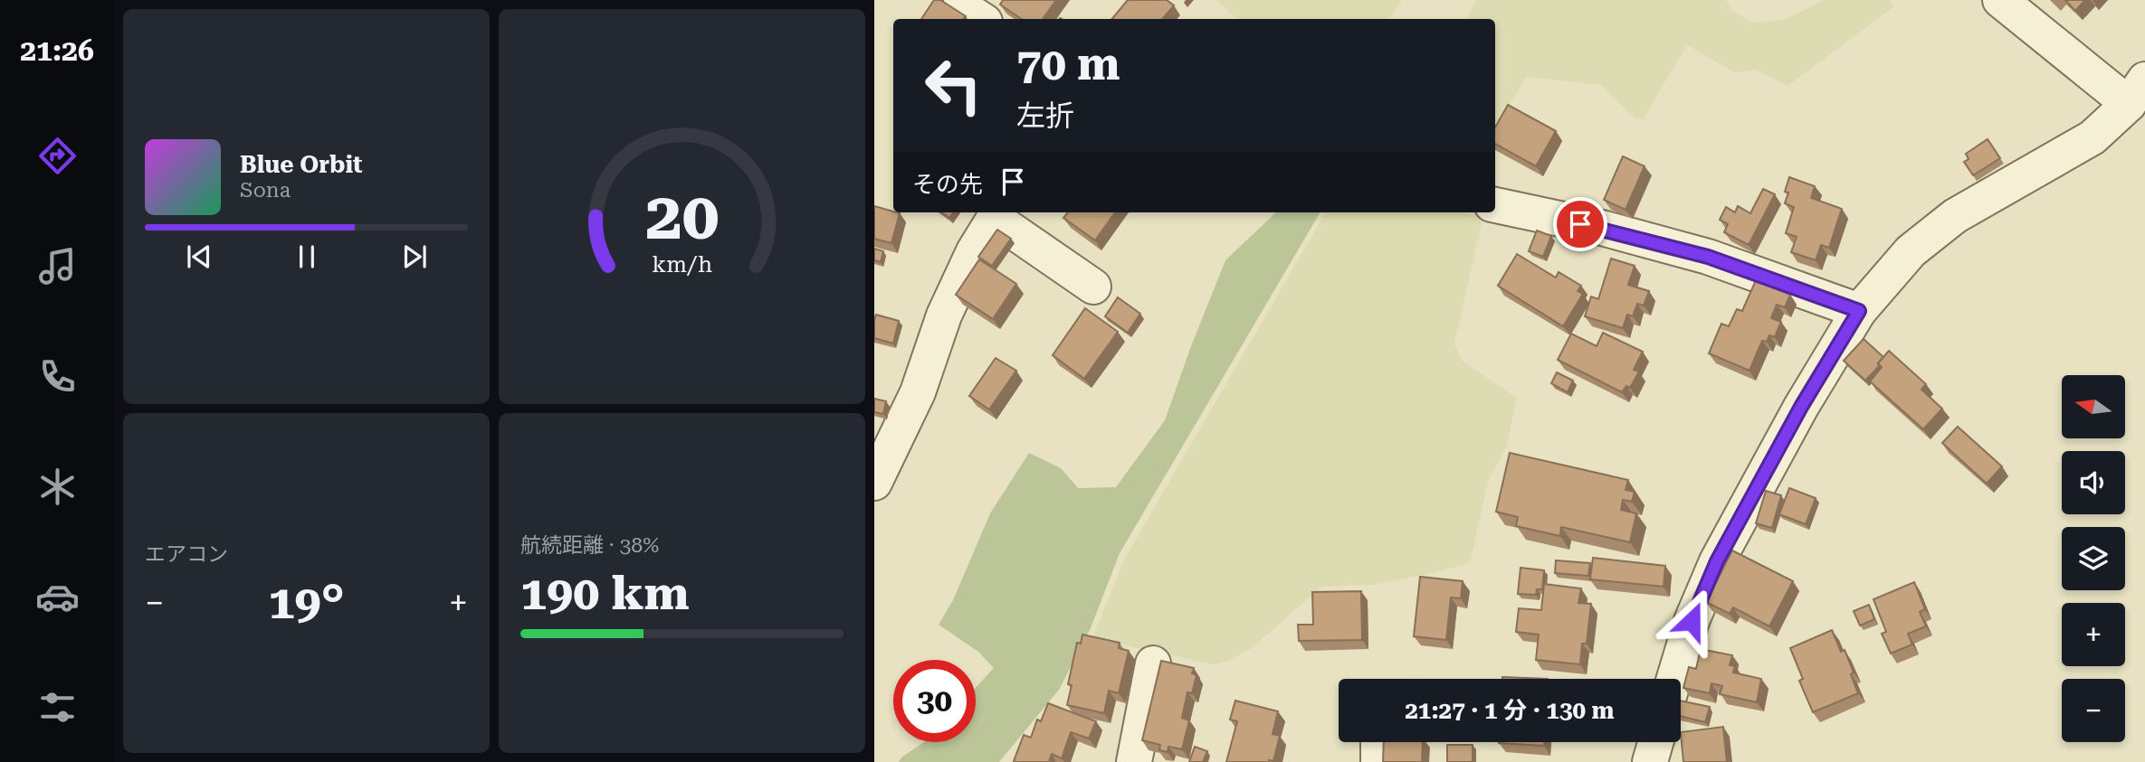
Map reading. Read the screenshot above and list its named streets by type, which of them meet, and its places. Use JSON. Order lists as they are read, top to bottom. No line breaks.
{"north":"left","page":{"tabs":"21:26","turn":["70 m","左折"],"song":["Blue Orbit","Sona"],"then":"その先","map_buttons":["+","−"],"tile":["エアコン",["航続距離 · 38%","190 km"]],"heat":["−","19°","+"],"limit":"30","trip":"21:27 · 1 分 · 130 m","gauge":["20","km/h"]}}
